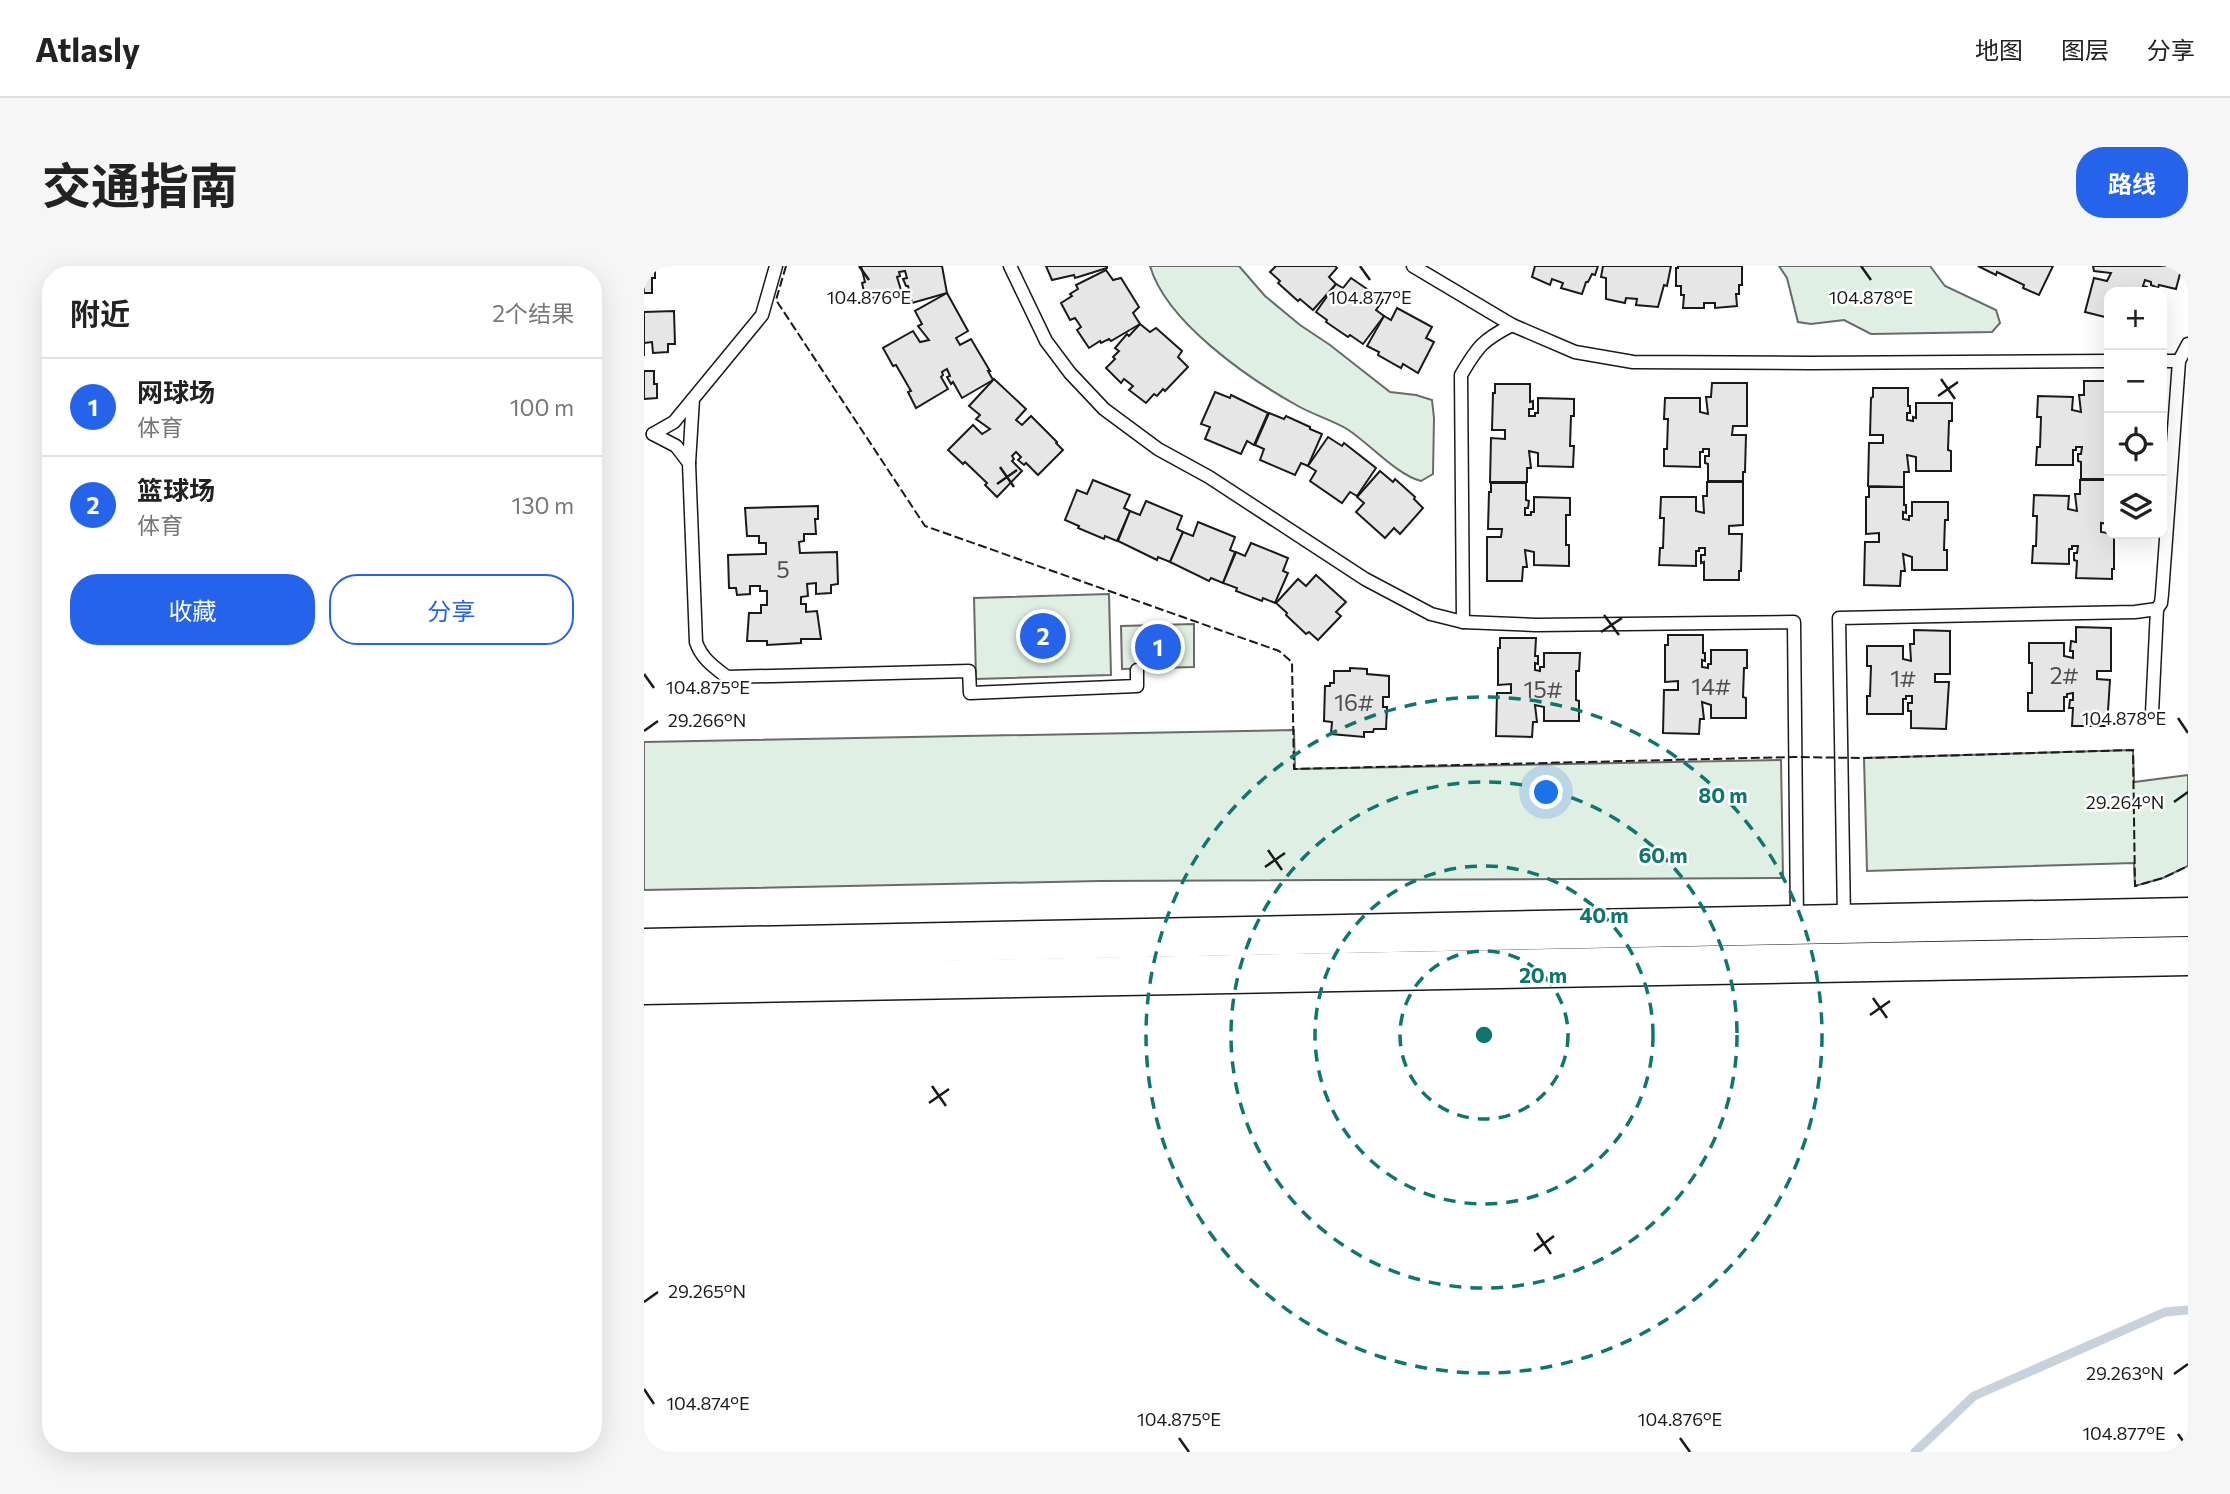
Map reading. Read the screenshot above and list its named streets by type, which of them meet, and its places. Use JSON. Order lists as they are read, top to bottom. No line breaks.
{"house_numbers":["5","2#","1#","14#","15#","16#"],"page":{"header":"Atlasly","nav":["地图","图层","分享"],"title":"交通指南","buttons":["路线",["收藏","分享"]],"heading":["附近","2个结果"],"map_buttons":["+","−"],"list":[{"mark":"1","name":"网球场","note":"体育","value":"100 m"},{"mark":"2","name":"篮球场","note":"体育","value":"130 m"}],"pins":["2","1"]},"coordinates":["104.878°E","104.876°E","104.877°E","104.875°E","29.266°N","29.264°N","29.265°N","29.263°N","104.874°E"],"rings":["80 m","60 m","40 m","20 m"]}
